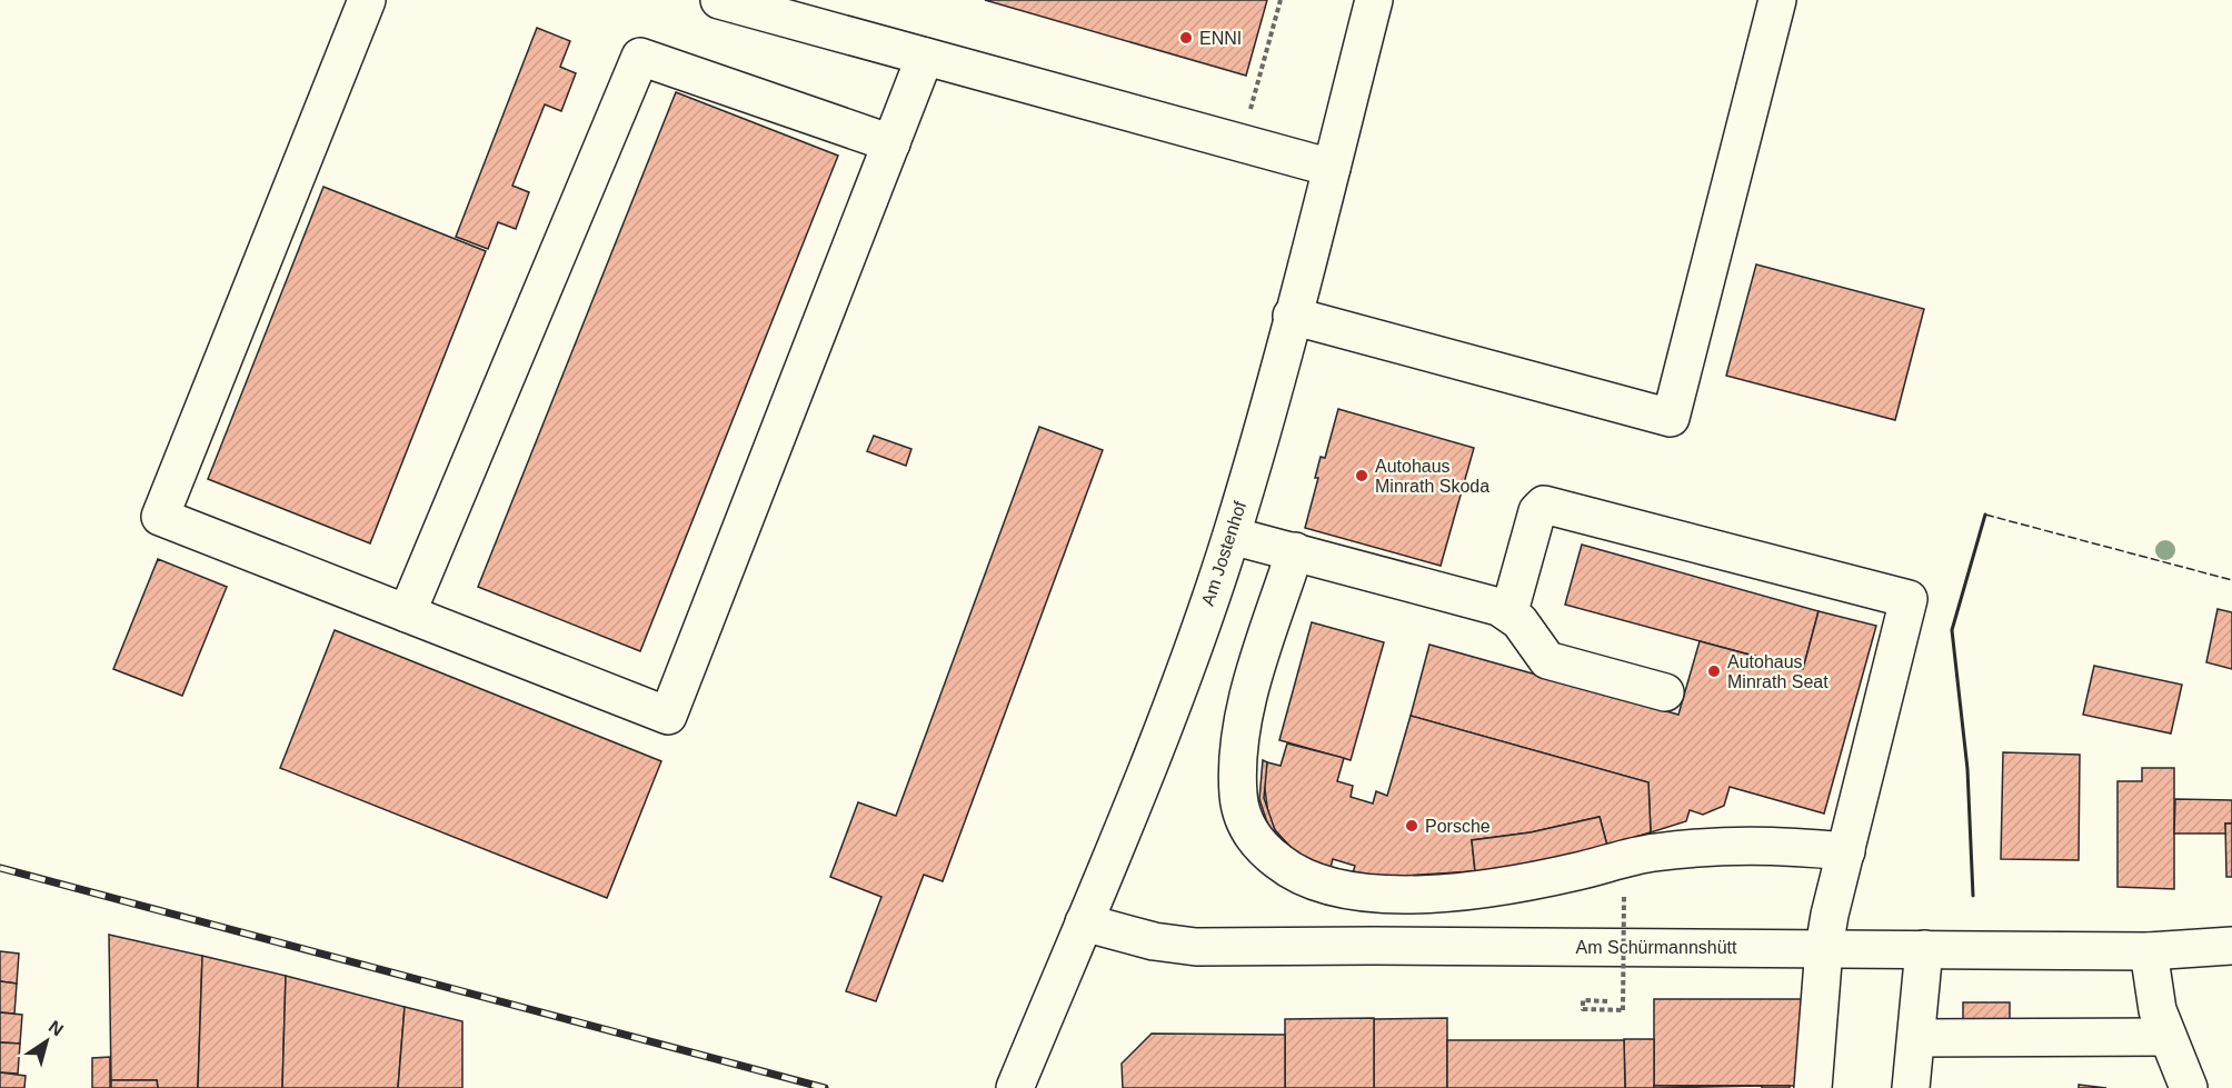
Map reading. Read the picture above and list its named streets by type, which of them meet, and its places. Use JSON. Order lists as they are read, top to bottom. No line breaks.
{"streets":{"street":["Am Jostenhof","Am Schürmannshütt"]},"crossings":[["Am Jostenhof","Am Schürmannshütt"]],"places":["ENNI","Autohaus Minrath Skoda","Autohaus Minrath Seat","Porsche"],"north":"top right"}
